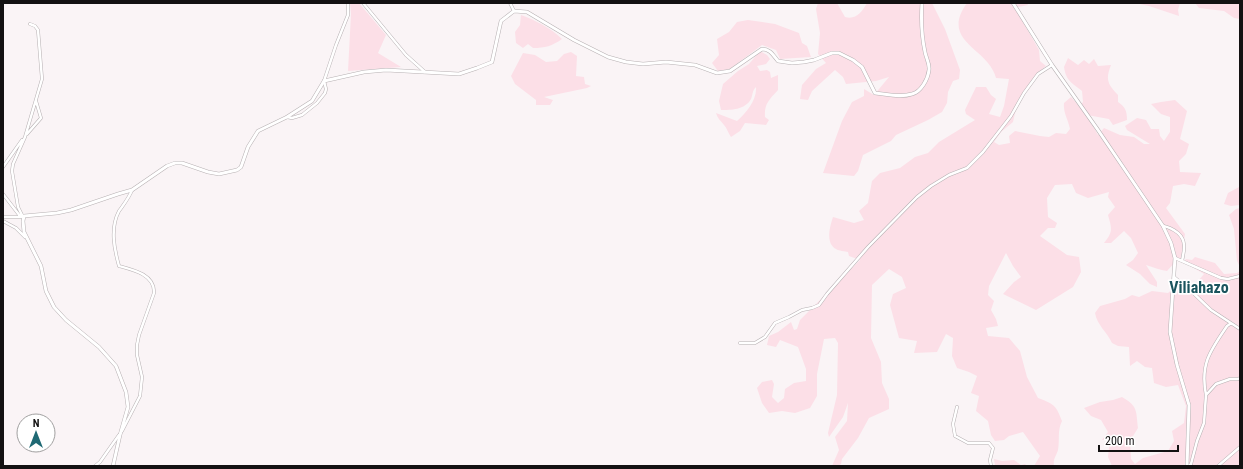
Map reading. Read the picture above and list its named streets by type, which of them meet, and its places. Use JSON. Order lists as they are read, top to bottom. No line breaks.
{"districts":["Viliahazo"],"scale_bar":"200 m","north":"top"}
